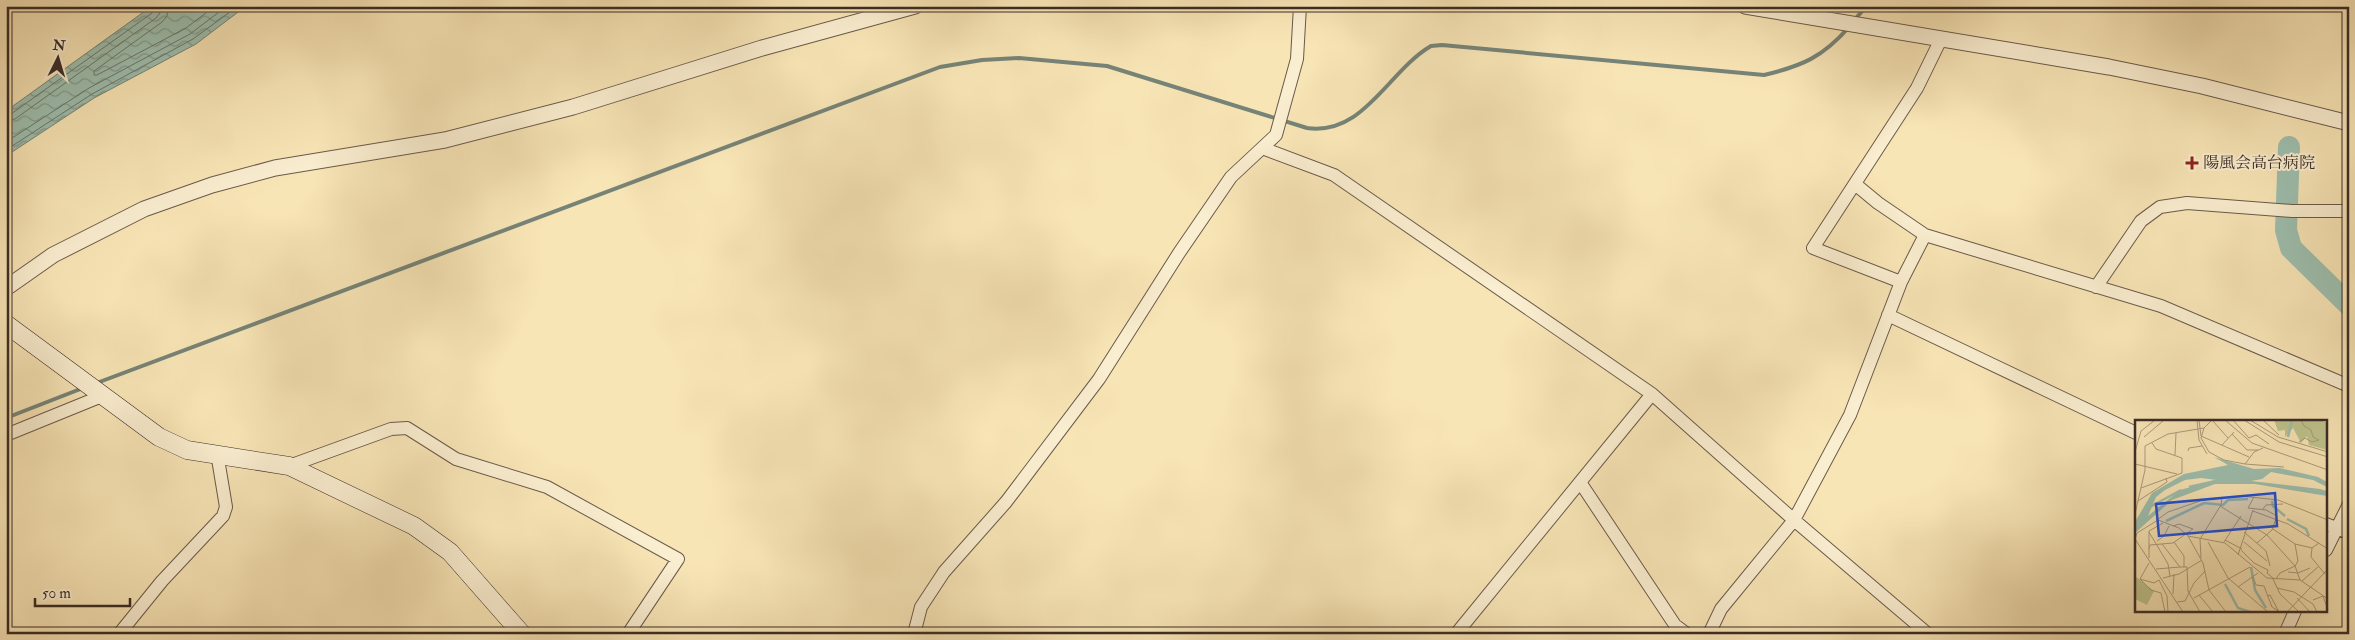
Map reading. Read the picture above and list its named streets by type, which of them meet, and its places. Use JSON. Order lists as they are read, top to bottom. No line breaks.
{"places":{"health":["陽風会高台病院"]},"scale_bar":"50 m","north":"top"}
